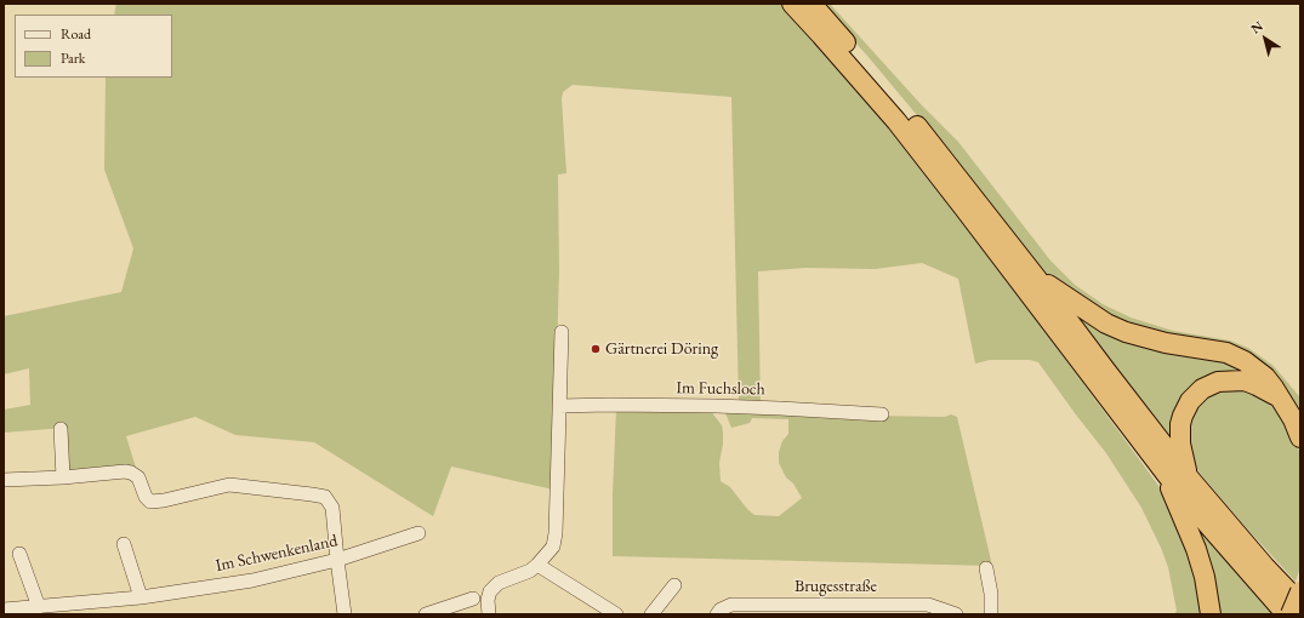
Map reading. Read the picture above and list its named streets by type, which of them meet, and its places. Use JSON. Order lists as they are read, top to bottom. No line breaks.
{"streets":{"street":["Im Fuchsloch","Im Schwenkenland","Brugesstraße"]},"places":["Gärtnerei Döring"],"legend":["Road","Park"],"north":"top left"}
